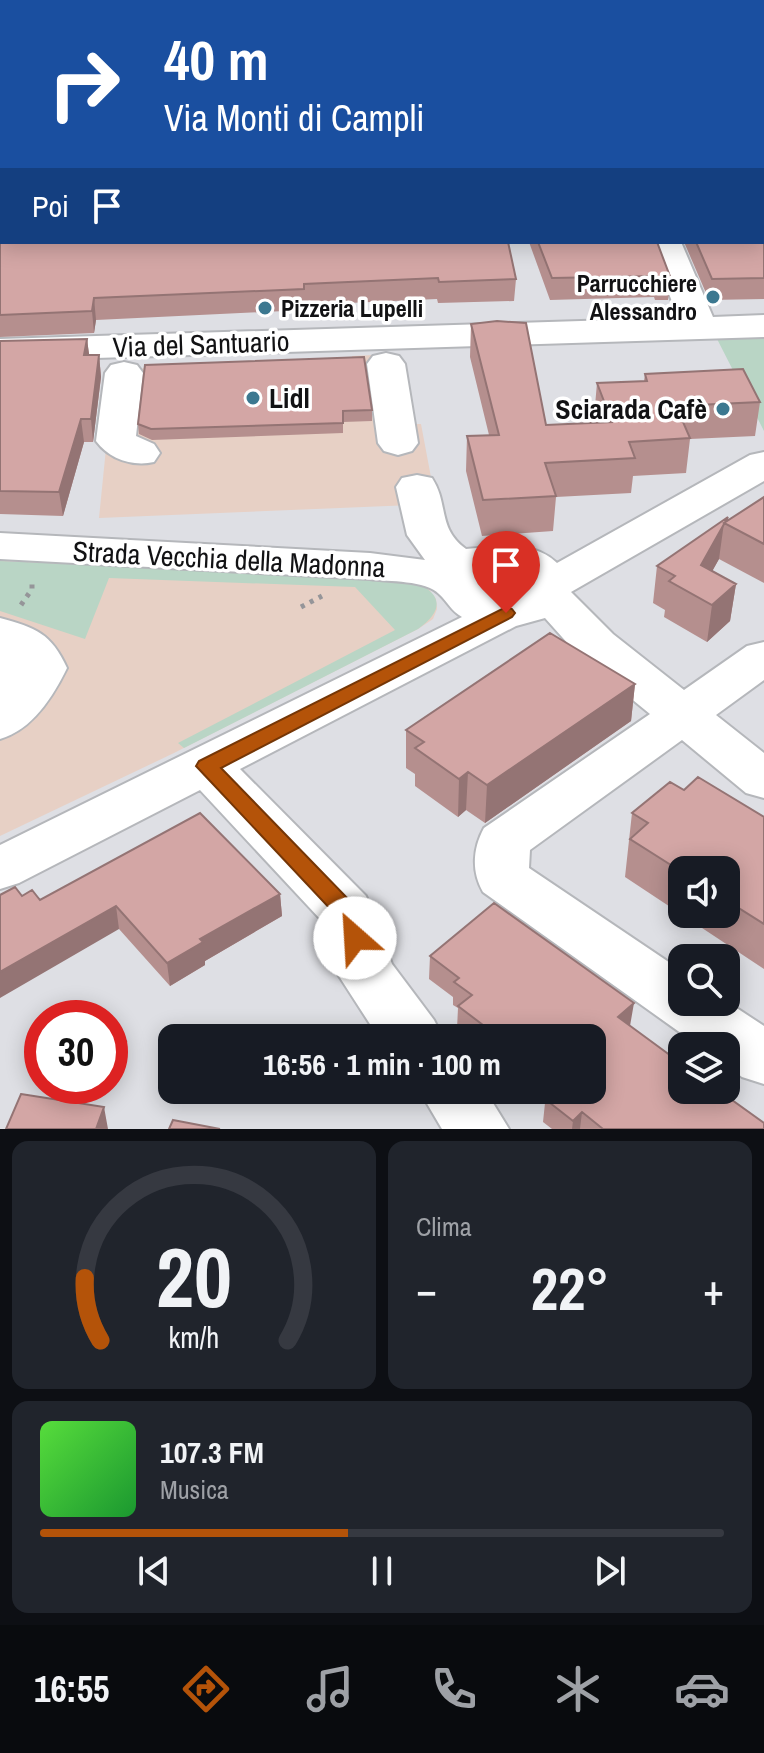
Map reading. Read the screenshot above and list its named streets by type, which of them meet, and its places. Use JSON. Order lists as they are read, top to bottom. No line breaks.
{"streets":{"street":["Via del Santuario","Strada Vecchia della Madonna"]},"places":["Parrucchiere Alessandro","Pizzeria Lupelli","Lidl","Sciarada Cafè"],"page":{"turn":["40 m","Via Monti di Campli"],"then":"Poi","limit":"30","trip":"16:56 · 1 min · 100 m","tile":"Clima","heat":["−","22°","+"],"song":["107.3 FM","Musica"],"tabs":"16:55","gauge":["20","km/h"]}}
